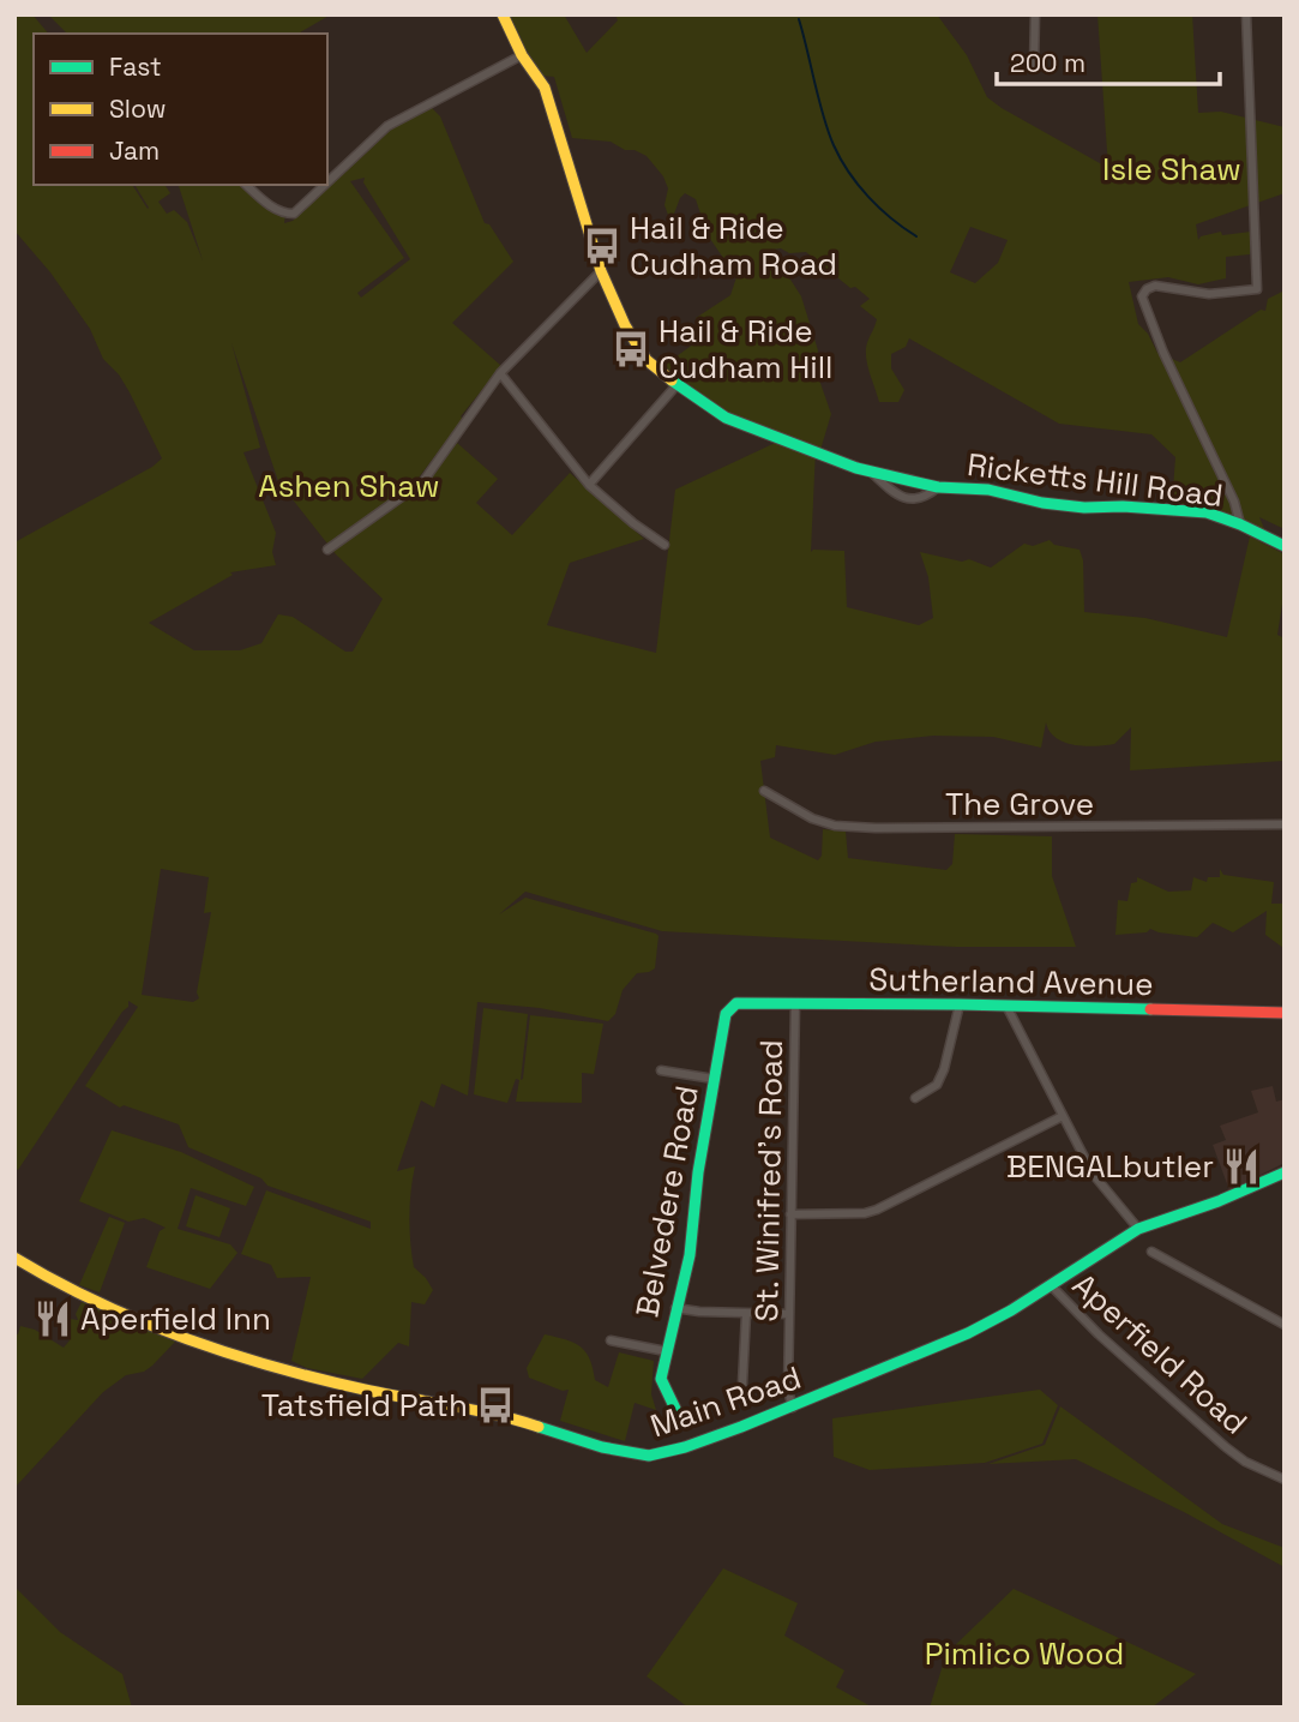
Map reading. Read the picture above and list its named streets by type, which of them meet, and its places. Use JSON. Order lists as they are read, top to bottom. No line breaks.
{"streets":{"street":["Ricketts Hill Road","The Grove","Sutherland Avenue","St. Winifred's Road","Belvedere Road","Aperfield Road","Main Road"]},"crossings":[["Sutherland Avenue","St. Winifred's Road"],["Sutherland Avenue","Belvedere Road"],["St. Winifred's Road","Main Road"],["Aperfield Road","Main Road"]],"parks":["Isle Shaw","Ashen Shaw","Pimlico Wood"],"places":{"bus stop":["Hail & Ride Cudham Road","Hail & Ride Cudham Hill","Tatsfield Path"],"restaurant":["BENGALbutler","Aperfield Inn"]},"legend":["Fast","Slow","Jam"],"scale_bar":"200 m"}
